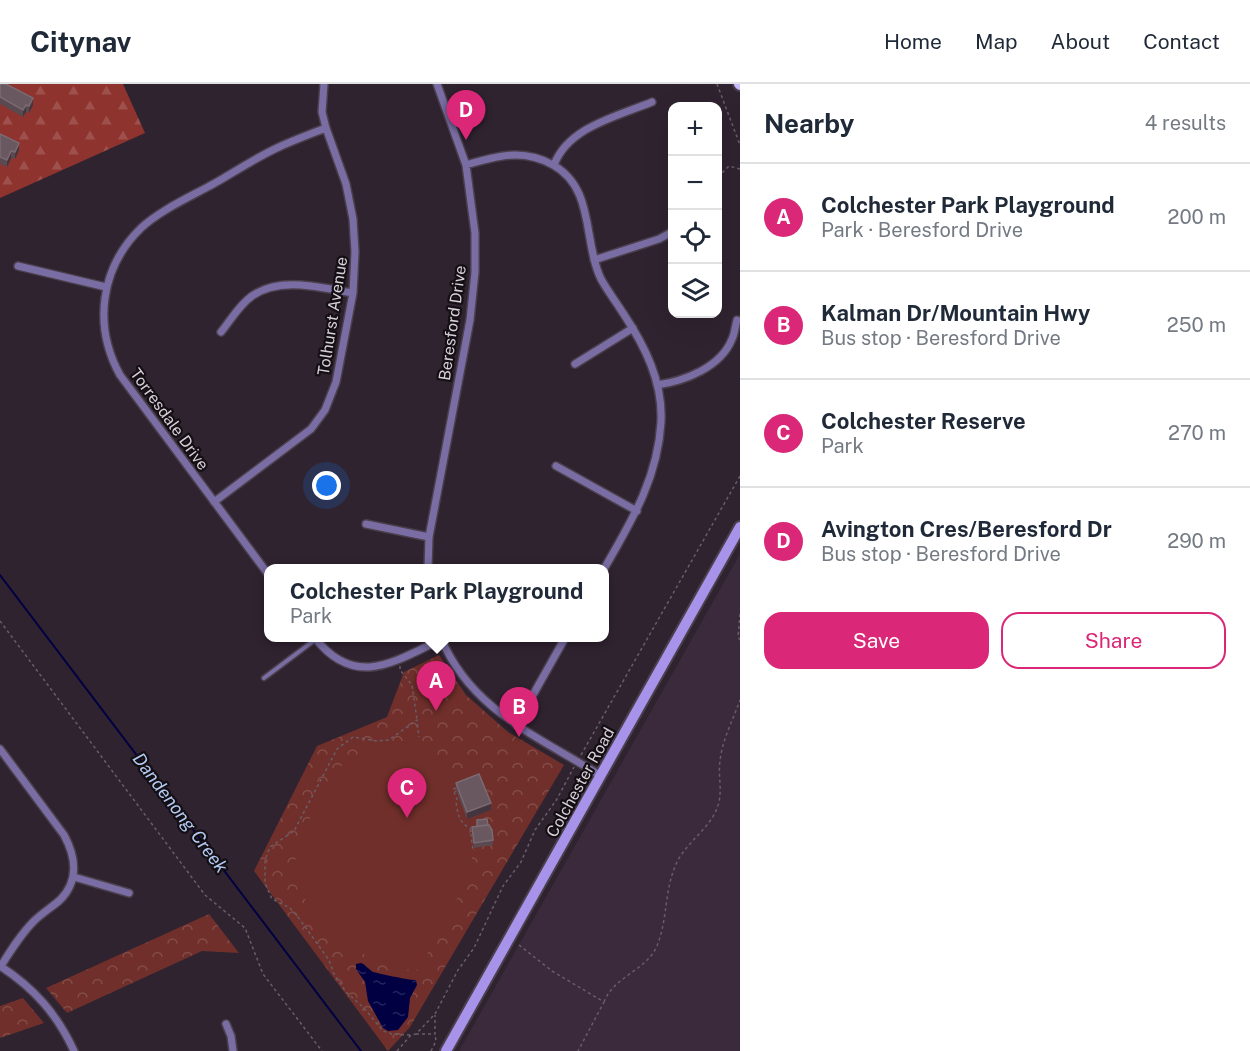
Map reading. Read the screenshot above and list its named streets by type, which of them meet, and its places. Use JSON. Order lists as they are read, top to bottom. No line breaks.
{"streets":{"main road":["Colchester Road"],"street":["Tolhurst Avenue","Beresford Drive","Torresdale Drive"]},"crossings":[["Tolhurst Avenue","Torresdale Drive"]],"water":["Dandenong Creek"],"page":{"header":"Citynav","nav":["Home","Map","About","Contact"],"heading":["Nearby","4 results"],"pins":["D","A","B","C"],"map_buttons":["+","−"],"list":[{"mark":"A","name":"Colchester Park Playground","note":"Park · Beresford Drive","value":"200 m"},{"mark":"B","name":"Kalman Dr/Mountain Hwy","note":"Bus stop · Beresford Drive","value":"250 m"},{"mark":"C","name":"Colchester Reserve","note":"Park","value":"270 m"},{"mark":"D","name":"Avington Cres/Beresford Dr","note":"Bus stop · Beresford Drive","value":"290 m"}],"popup":["Colchester Park Playground","Park"],"buttons":["Save","Share"]}}
